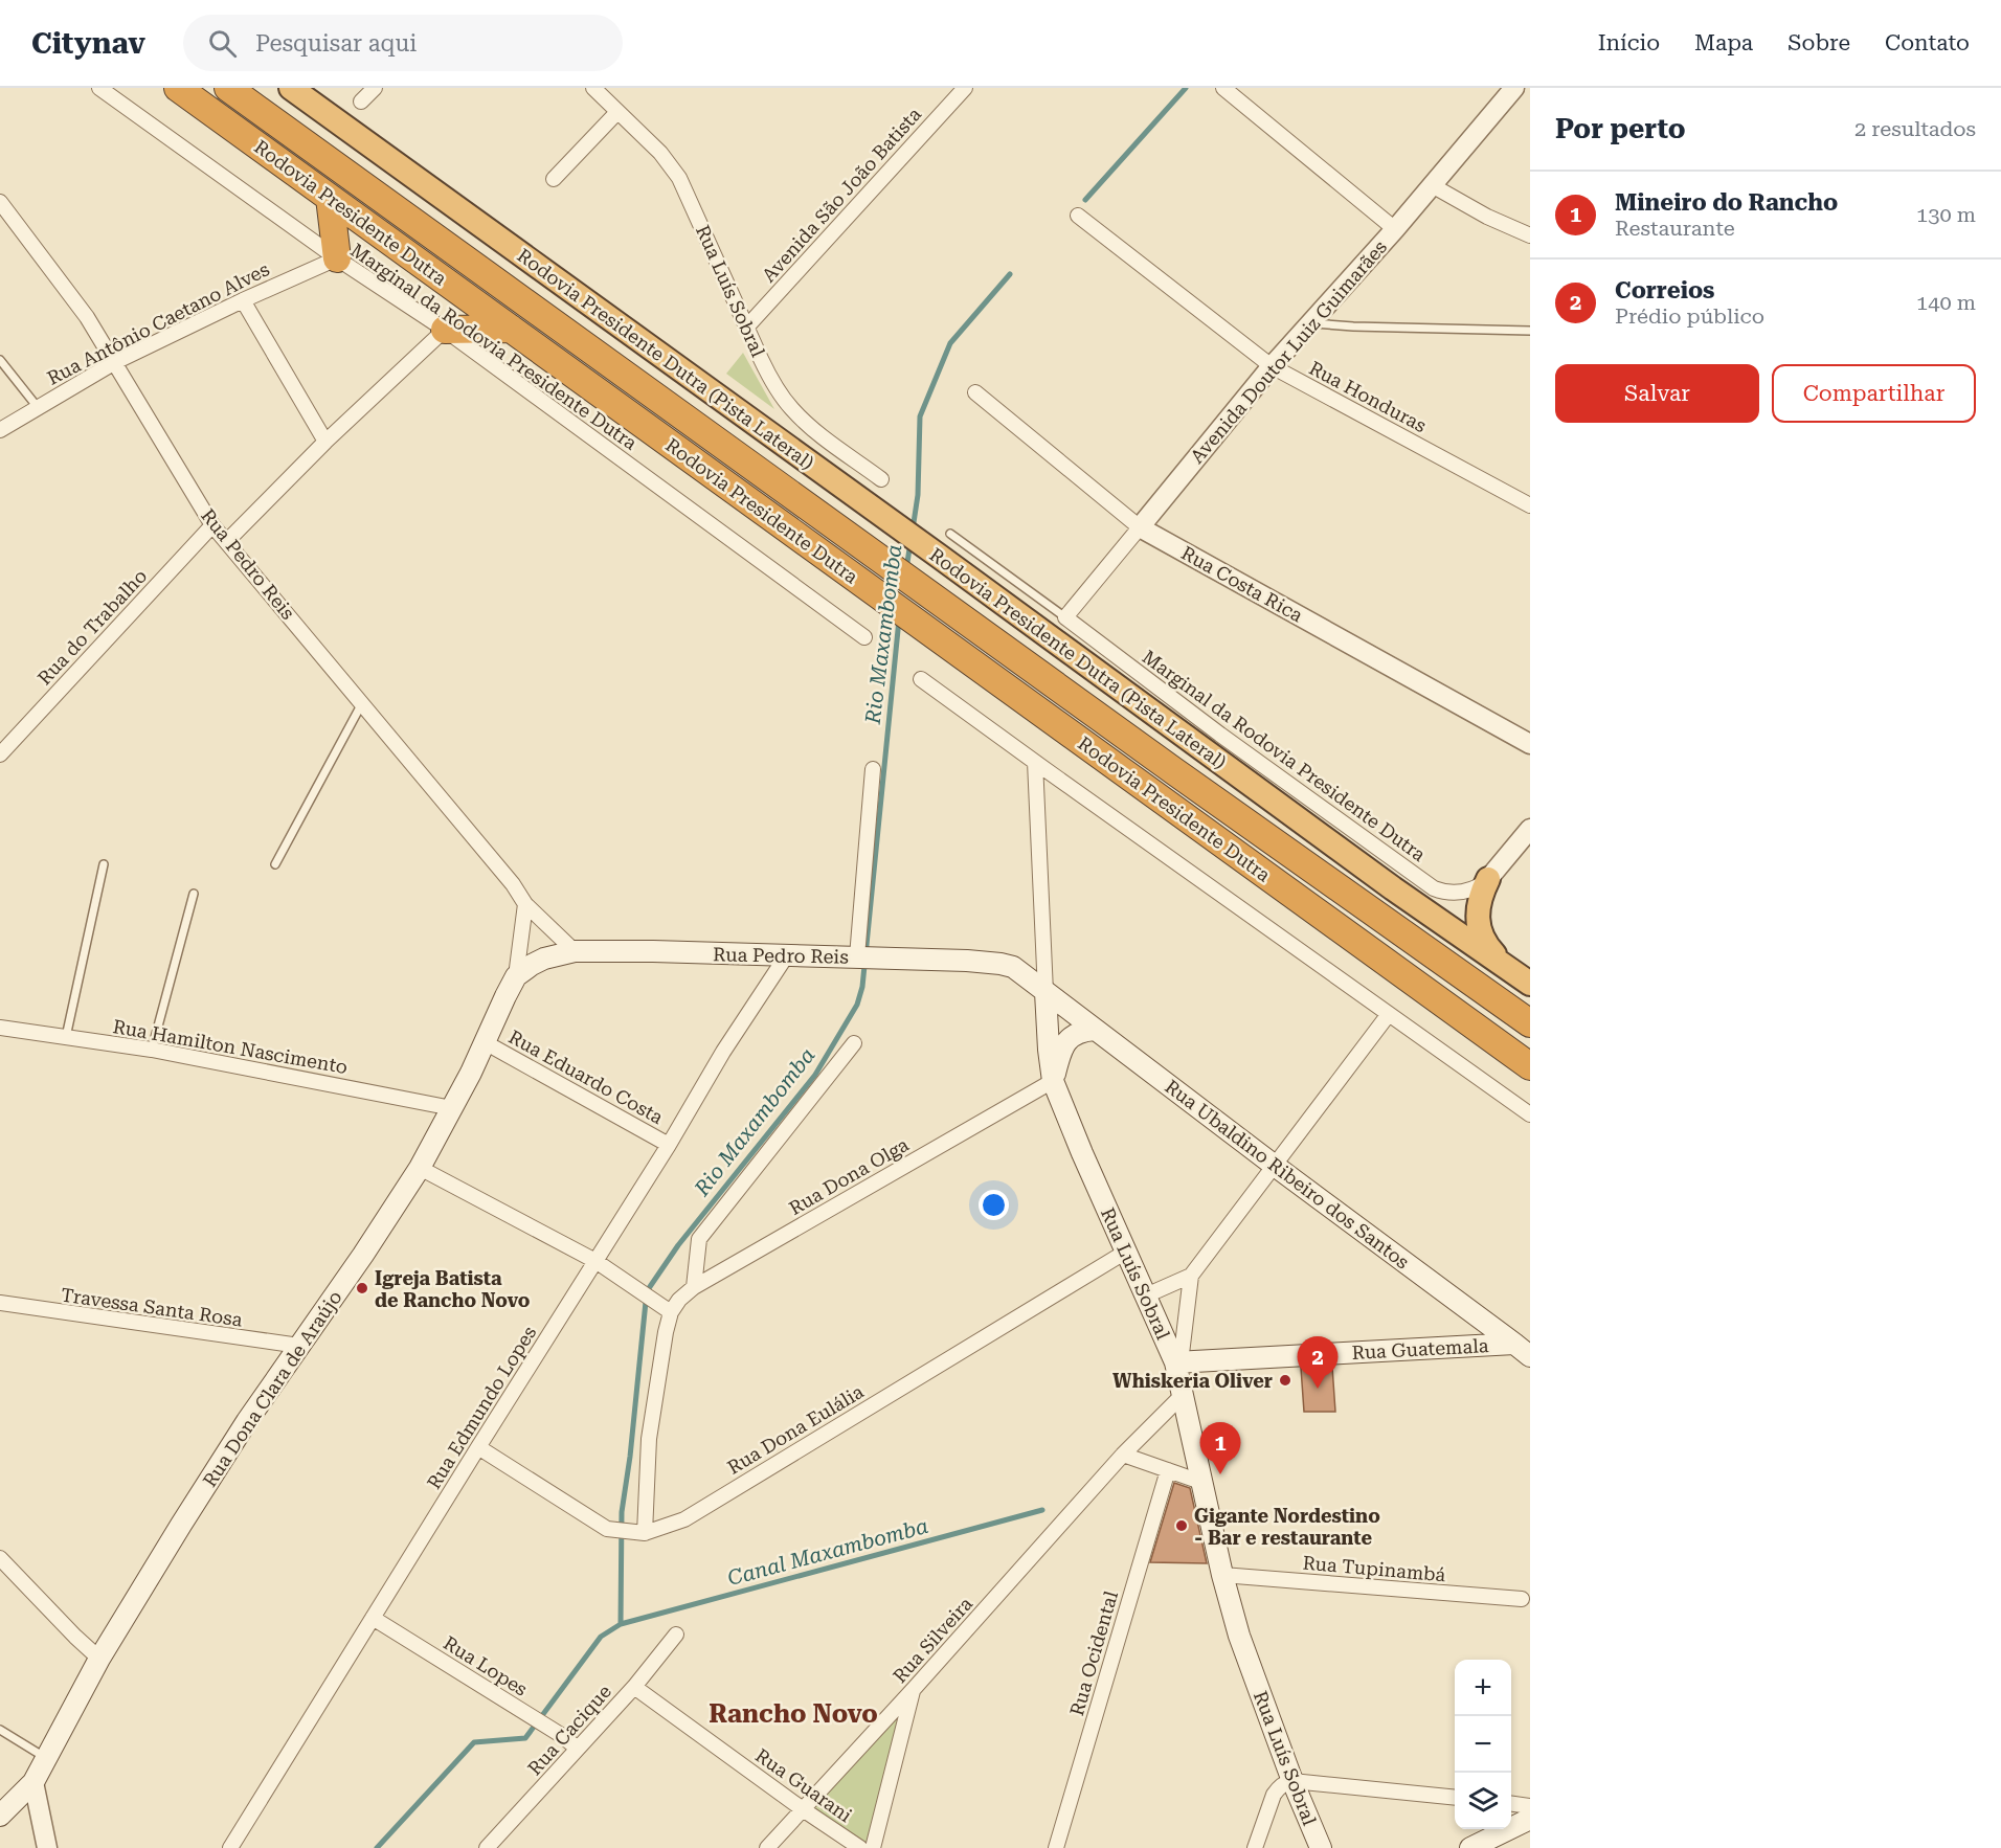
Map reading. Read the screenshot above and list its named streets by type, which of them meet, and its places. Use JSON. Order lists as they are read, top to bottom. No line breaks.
{"streets":{"highway":["Rodovia Presidente Dutra","Rodovia Presidente Dutra (Pista Lateral)"],"main road":["Rua Luís Sobral","Rua Pedro Reis","Rua Ubaldino Ribeiro dos Santos","Rua Guatemala","Rua Dona Clara de Araújo"],"street":["Avenida São João Batista","Rua Antônio Caetano Alves","Marginal da Rodovia Presidente Dutra","Avenida Doutor Luiz Guimarães","Rua Honduras","Rua Costa Rica","Rua do Trabalho","Rua Hamilton Nascimento","Rua Eduardo Costa","Rua Dona Olga","Travessa Santa Rosa","Rua Edmundo Lopes","Rua Dona Eulália","Rua Tupinambá","Rua Silveira","Rua Ocidental","Rua Lopes","Rua Cacique","Rua Guarani"]},"crossings":[["Avenida São João Batista","Rua Luís Sobral"],["Rua Luís Sobral","Rua Pedro Reis"],["Rua Luís Sobral","Rua Ubaldino Ribeiro dos Santos"],["Rua Luís Sobral","Rua Dona Olga"],["Rua Luís Sobral","Rua Guatemala"],["Rua Luís Sobral","Rua Dona Eulália"],["Rua Luís Sobral","Rua Tupinambá"],["Rua Luís Sobral","Rua Silveira"],["Rua Antônio Caetano Alves","Marginal da Rodovia Presidente Dutra"],["Rua Antônio Caetano Alves","Rua Pedro Reis"],["Marginal da Rodovia Presidente Dutra","Avenida Doutor Luiz Guimarães"],["Avenida Doutor Luiz Guimarães","Rua Honduras"],["Avenida Doutor Luiz Guimarães","Rua Costa Rica"],["Rua Pedro Reis","Rua do Trabalho"],["Rua Pedro Reis","Rua Ubaldino Ribeiro dos Santos"],["Rua Pedro Reis","Rua Edmundo Lopes"],["Rua Hamilton Nascimento","Rua Dona Clara de Araújo"],["Rua Eduardo Costa","Rua Dona Clara de Araújo"],["Rua Eduardo Costa","Rua Edmundo Lopes"],["Rua Ubaldino Ribeiro dos Santos","Rua Guatemala"],["Rua Dona Olga","Rua Dona Eulália"],["Travessa Santa Rosa","Rua Dona Clara de Araújo"],["Rua Edmundo Lopes","Rua Dona Eulália"],["Rua Edmundo Lopes","Rua Lopes"],["Rua Silveira","Rua Guarani"],["Rua Lopes","Rua Cacique"],["Rua Cacique","Rua Guarani"]],"districts":["Rancho Novo"],"water":["Rio Maxambomba","Canal Maxambomba"],"places":["Igreja Batista de Rancho Novo","Whiskeria Oliver","Gigante Nordestino - Bar e restaurante"],"page":{"header":"Citynav","search":"Pesquisar aqui","nav":["Início","Mapa","Sobre","Contato"],"heading":["Por perto","2 resultados"],"list":[{"mark":"1","name":"Mineiro do Rancho","note":"Restaurante","value":"130 m"},{"mark":"2","name":"Correios","note":"Prédio público","value":"140 m"}],"buttons":["Salvar","Compartilhar"],"pins":["2","1"],"map_buttons":["+","−"]}}
